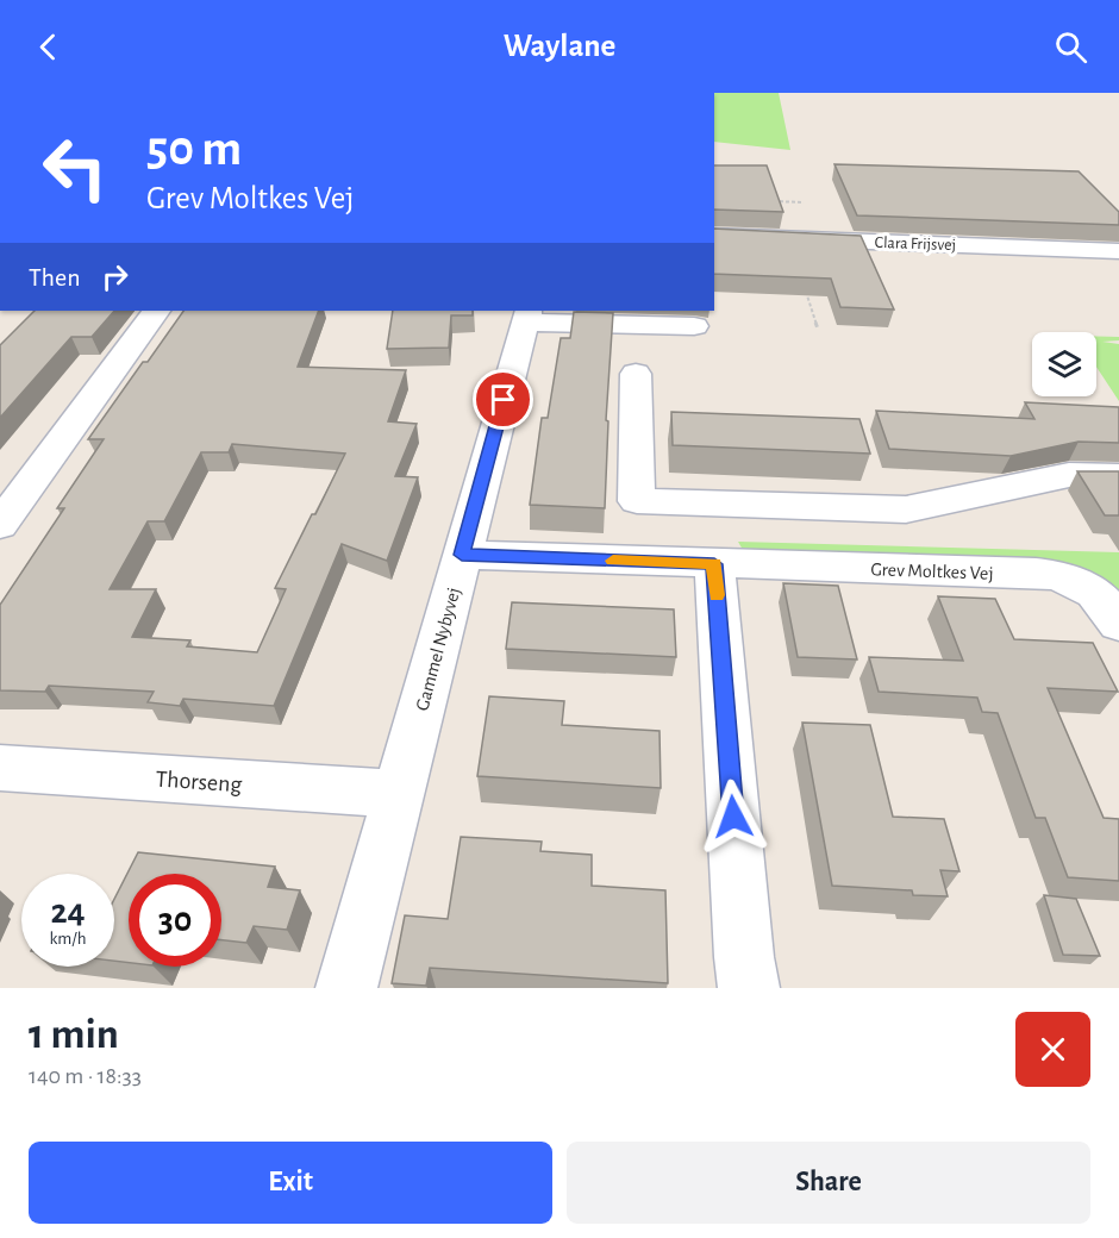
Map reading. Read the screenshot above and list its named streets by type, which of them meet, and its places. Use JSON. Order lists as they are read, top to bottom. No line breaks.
{"streets":{"street":["Clara Frijsvej","Grev Moltkes Vej","Gammel Nybyvej","Thorseng"]},"crossings":[["Grev Moltkes Vej","Gammel Nybyvej"],["Gammel Nybyvej","Thorseng"]],"page":{"header":"Waylane","turn":["50 m","Grev Moltkes Vej"],"then":"Then","speed":"24 km/h","limit":"30","heading":["1 min","140 m · 18:33"],"buttons":["Exit","Share"]}}
